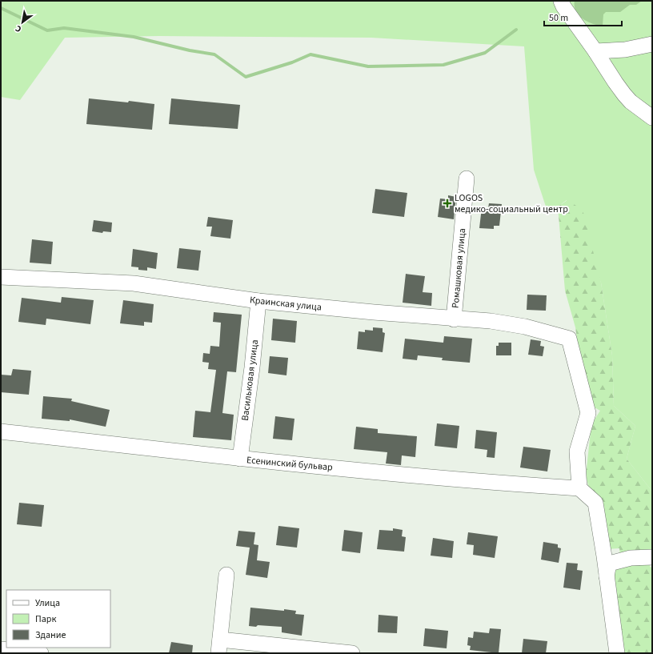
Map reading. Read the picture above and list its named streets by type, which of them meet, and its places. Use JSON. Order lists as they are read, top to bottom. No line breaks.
{"streets":{"street":["Ромашковая улица","Краинская улица","Васильковая улица","Есенинский бульвар"]},"crossings":[["Ромашковая улица","Краинская улица"],["Краинская улица","Васильковая улица"],["Краинская улица","Есенинский бульвар"],["Васильковая улица","Есенинский бульвар"]],"places":{"health":["LOGOS медико-социальный центр"]},"legend":["Улица","Парк","Здание"],"scale_bar":"50 m","north":"bottom left"}
